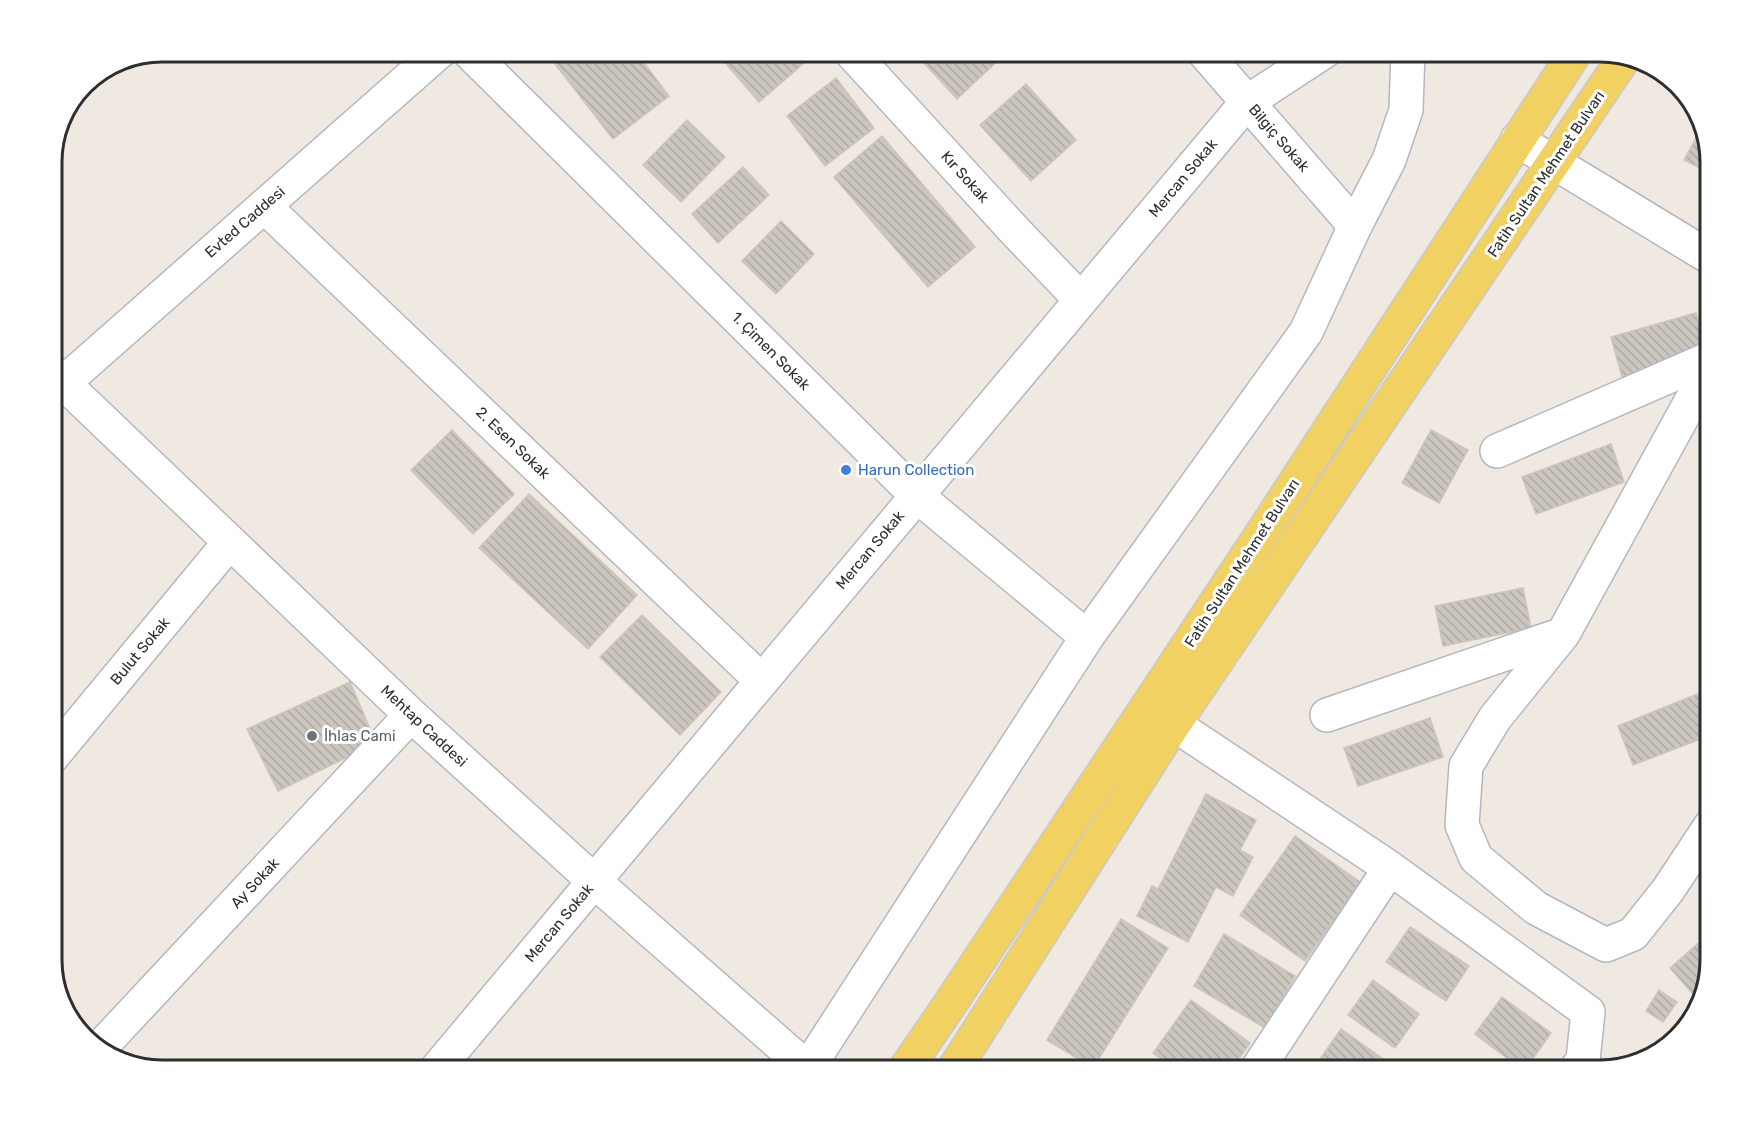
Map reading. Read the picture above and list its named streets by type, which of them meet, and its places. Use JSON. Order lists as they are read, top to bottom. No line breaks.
{"streets":{"main road":["Fatih Sultan Mehmet Bulvarı"],"street":["Bilgiç Sokak","Kır Sokak","Mercan Sokak","Evted Caddesi","1. Çimen Sokak","2. Esen Sokak","Bulut Sokak","Mehtap Caddesi","Ay Sokak"]},"crossings":[["Bilgiç Sokak","Mercan Sokak"],["Kır Sokak","Mercan Sokak"],["Mercan Sokak","1. Çimen Sokak"],["Mercan Sokak","2. Esen Sokak"],["Mercan Sokak","Mehtap Caddesi"],["Evted Caddesi","2. Esen Sokak"],["Bulut Sokak","Mehtap Caddesi"],["Mehtap Caddesi","Ay Sokak"]],"places":["Harun Collection","İhlas Cami"]}
